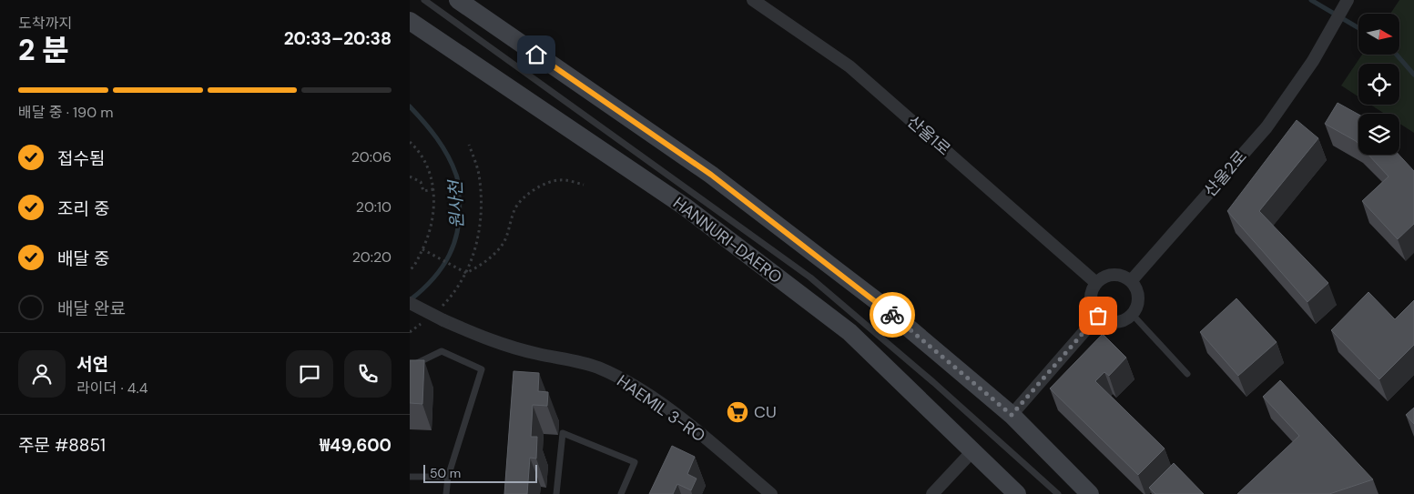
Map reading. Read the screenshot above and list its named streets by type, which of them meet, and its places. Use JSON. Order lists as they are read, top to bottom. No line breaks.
{"streets":{"street":["산울1로","산울2로","HANNURI-DAERO","HAEMIL 3-RO"]},"crossings":[["산울1로","산울2로"]],"water":["원사천"],"places":{"supermarket":["CU"]},"scale_bar":"50 m","north":"right","page":{"heading":["2 분","도착까지","20:33–20:38"],"panel":["서연","라이더 · 4.4","주문 #8851","₩49,600"],"bar":"배달 중 · 190 m","list":[["접수됨","20:06"],["조리 중","20:10"],["배달 중","20:20"],"배달 완료"],"scale":"50 m"}}
